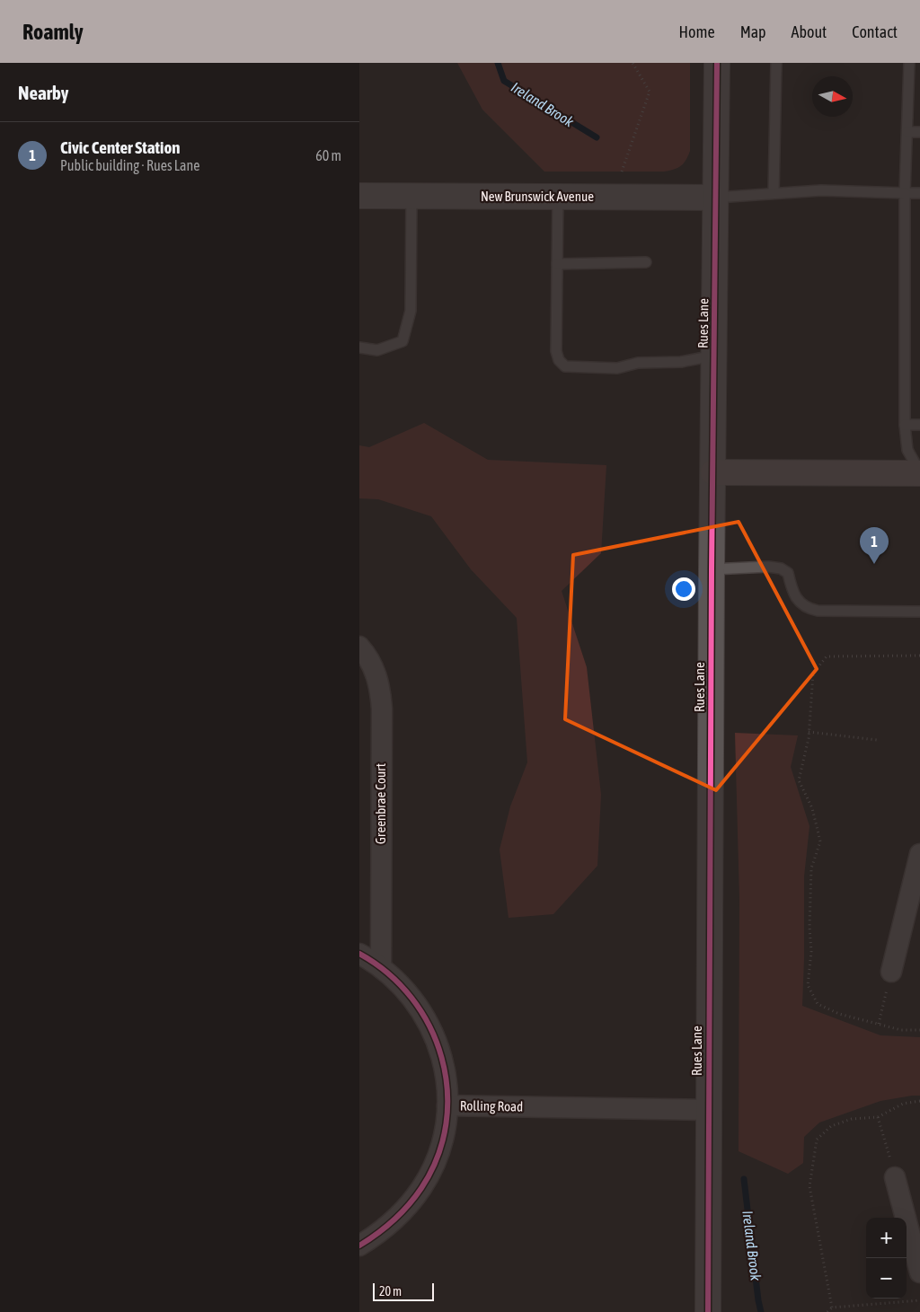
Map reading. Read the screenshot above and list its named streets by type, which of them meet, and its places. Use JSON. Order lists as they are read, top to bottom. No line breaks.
{"streets":{"street":["New Brunswick Avenue","Rues Lane","Greenbrae Court","Rolling Road"]},"crossings":[["New Brunswick Avenue","Rues Lane"],["Rues Lane","Rolling Road"]],"water":["Ireland Brook"],"scale_bar":"20 m","north":"right","page":{"header":"Roamly","nav":["Home","Map","About","Contact"],"heading":"Nearby","list":[{"mark":"1","name":"Civic Center Station","note":"Public building · Rues Lane","value":"60 m"}],"pins":"1","map_buttons":["+","−"],"scale":"20 m"}}
